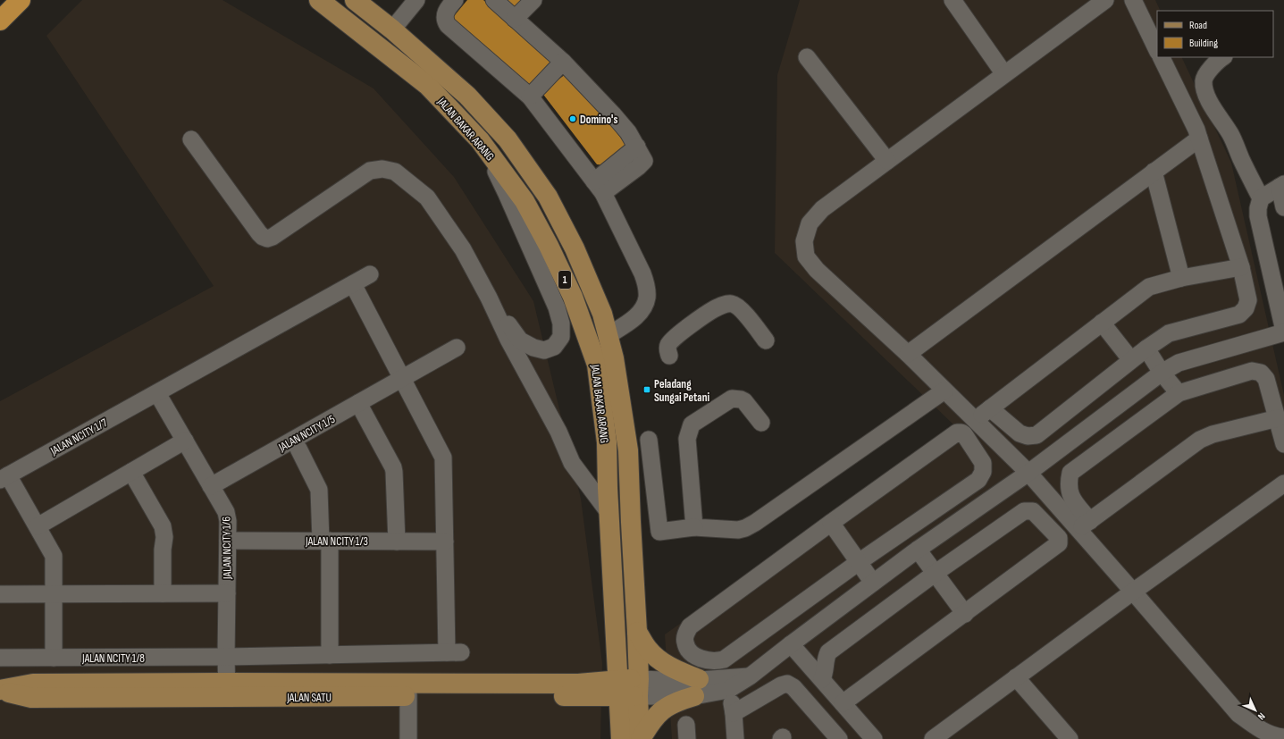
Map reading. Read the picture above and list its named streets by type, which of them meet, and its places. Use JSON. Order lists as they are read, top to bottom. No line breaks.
{"streets":{"main road":["JALAN BAKAR ARANG","1","JALAN SATU"],"street":["JALAN NCITY 1/5","JALAN NCITY 1/7","JALAN NCITY 1/3","JALAN NCITY 1/6","JALAN NCITY 1/8"]},"crossings":[["JALAN BAKAR ARANG","JALAN SATU"],["JALAN NCITY 1/5","JALAN NCITY 1/6"],["JALAN NCITY 1/7","JALAN NCITY 1/6"],["JALAN NCITY 1/3","JALAN NCITY 1/6"],["JALAN NCITY 1/3","JALAN NCITY 1/8"],["JALAN NCITY 1/6","JALAN NCITY 1/8"],["JALAN NCITY 1/6","JALAN SATU"]],"places":{"other":["Domino's"],"transit":["Peladang Sungai Petani"]},"legend":["Road","Building"],"north":"bottom right"}
